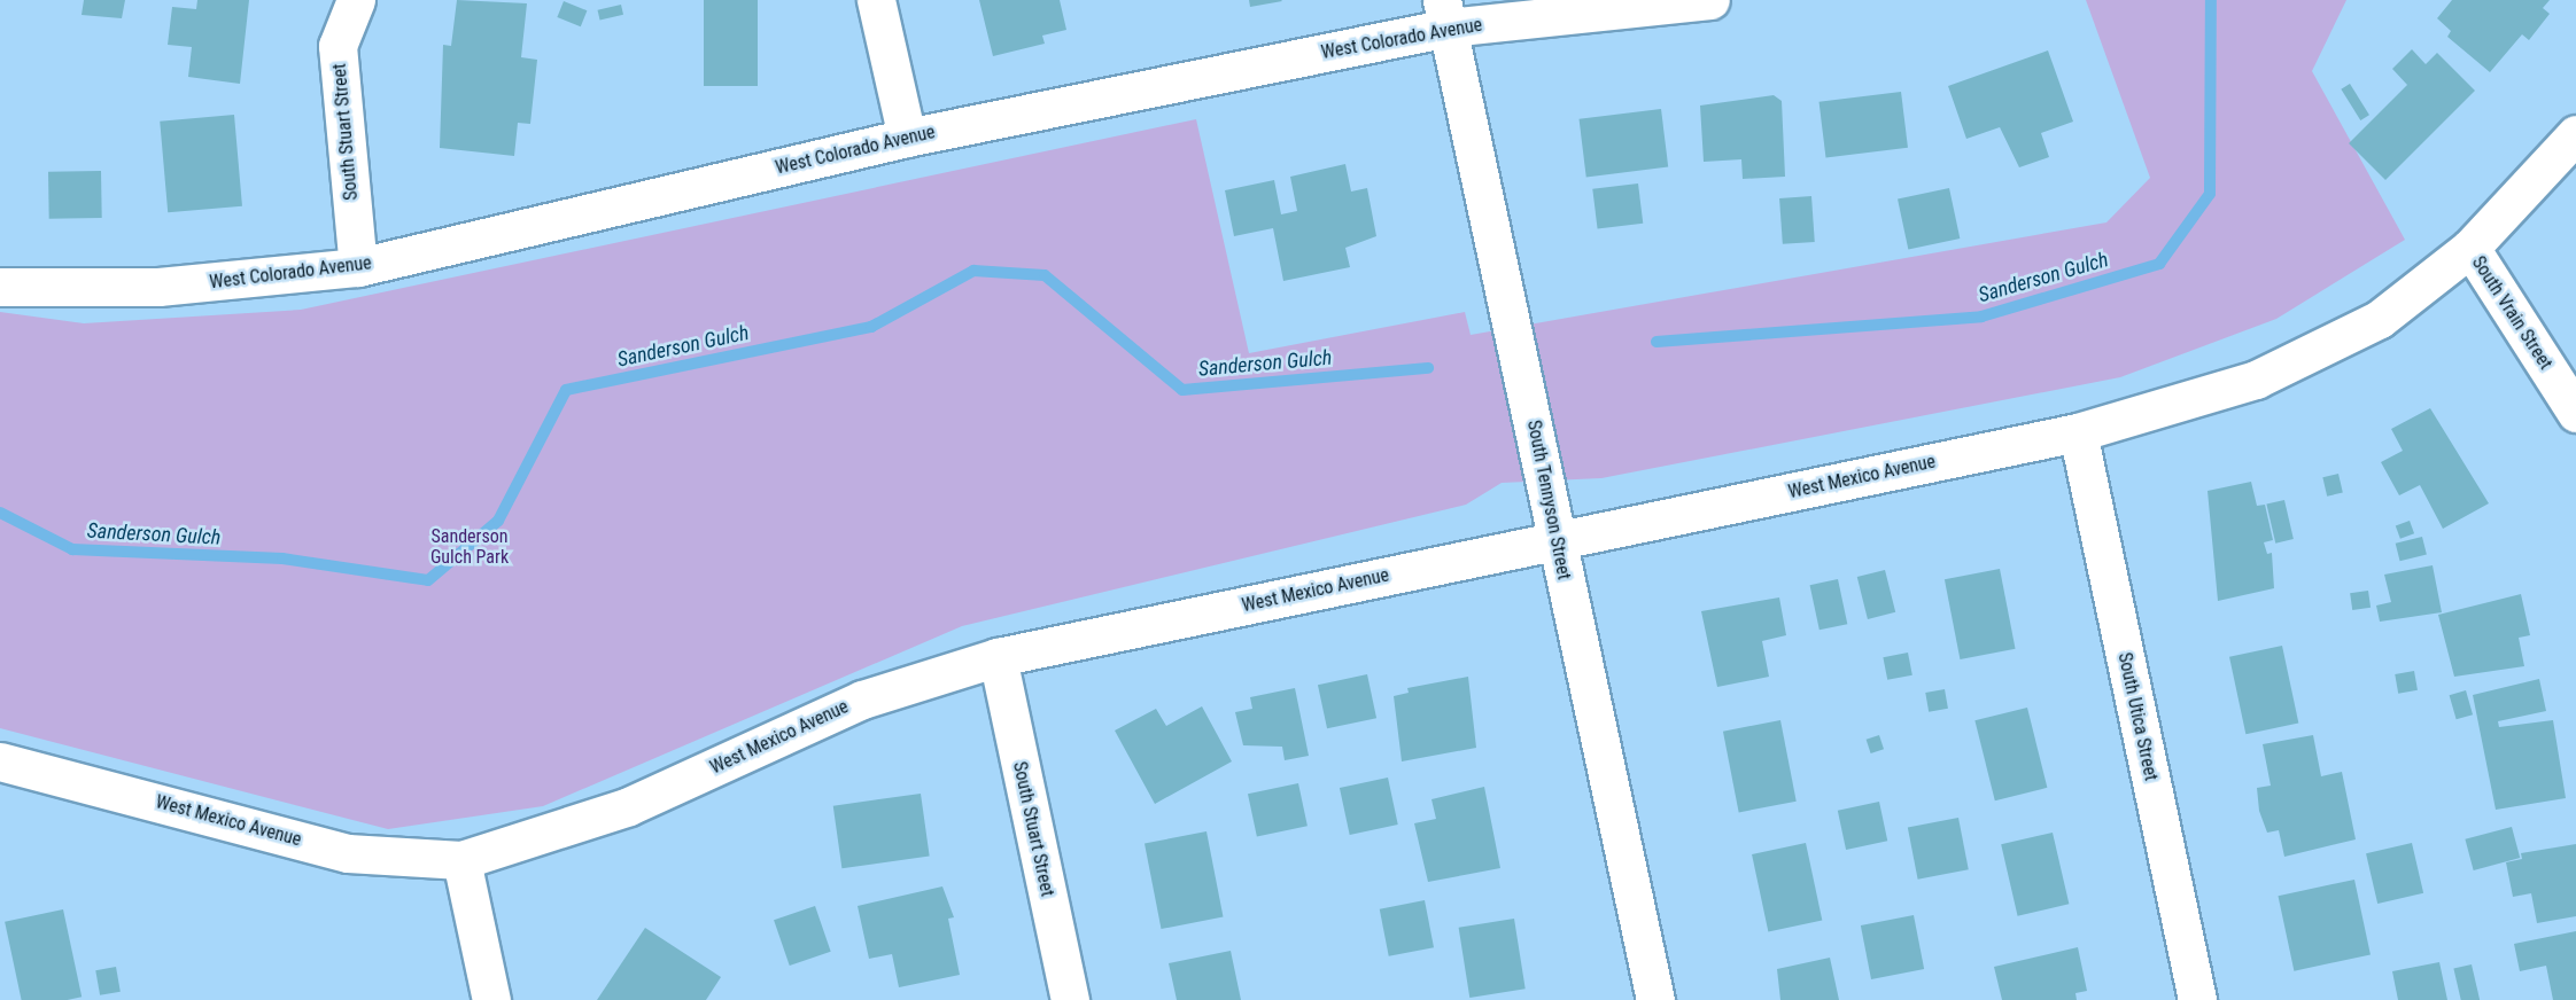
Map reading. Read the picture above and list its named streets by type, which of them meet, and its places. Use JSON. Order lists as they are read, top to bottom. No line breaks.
{"streets":{"street":["West Colorado Avenue","South Stuart Street","South Vrain Street","West Mexico Avenue","South Tennyson Street","South Utica Street"]},"crossings":[["West Colorado Avenue","South Stuart Street"],["West Colorado Avenue","South Tennyson Street"],["South Stuart Street","West Mexico Avenue"],["South Vrain Street","West Mexico Avenue"],["West Mexico Avenue","South Tennyson Street"],["West Mexico Avenue","South Utica Street"]],"water":["Sanderson Gulch"],"parks":["Sanderson Gulch Park"]}
